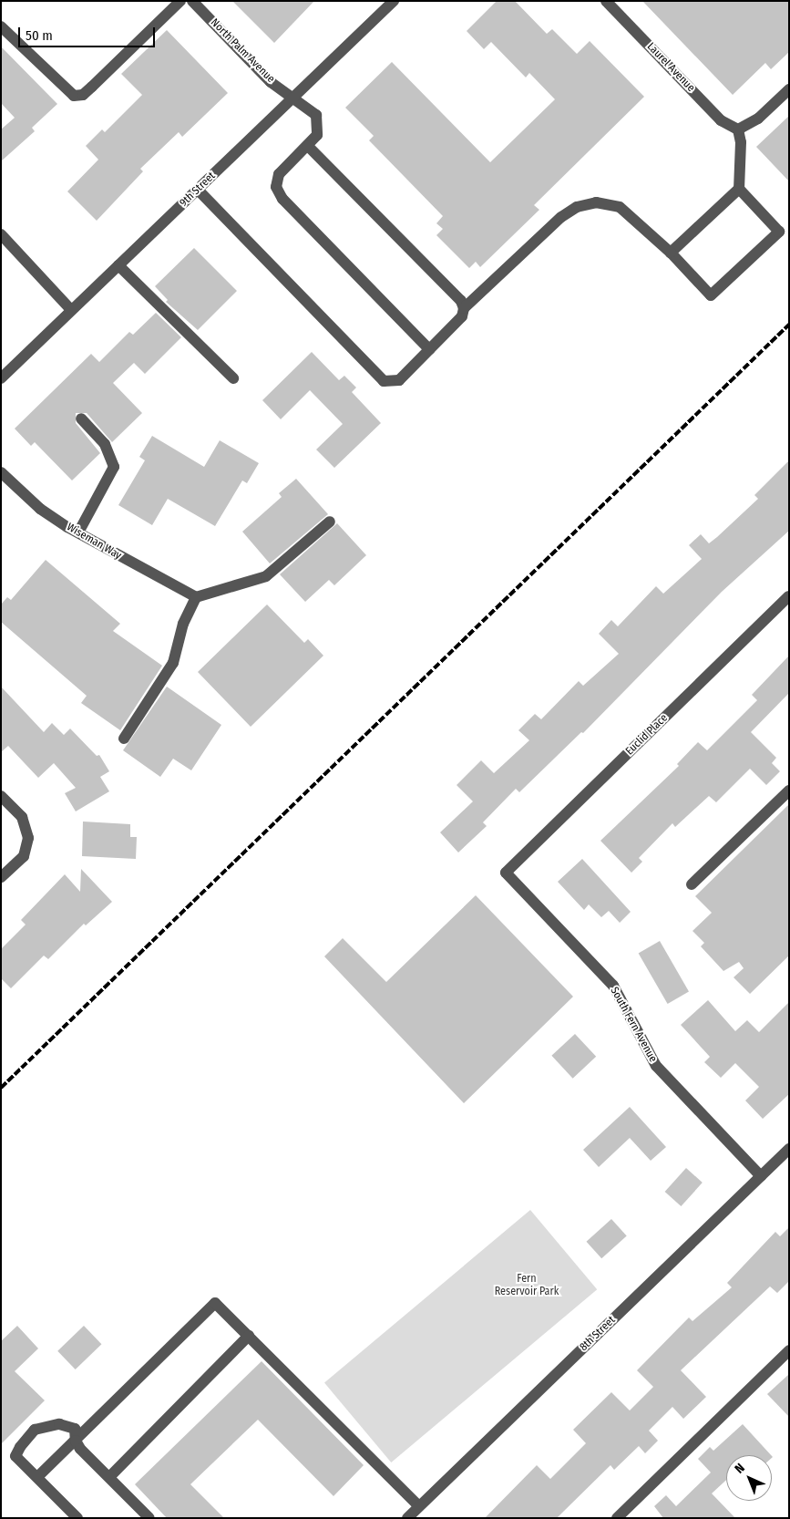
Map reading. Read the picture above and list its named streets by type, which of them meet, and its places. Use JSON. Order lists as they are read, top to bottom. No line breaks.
{"streets":{"street":["North Palm Avenue","Laurel Avenue","9th Street","Wiseman Way","Euclid Place","South Fern Avenue","8th Street"]},"crossings":[["North Palm Avenue","9th Street"],["Euclid Place","South Fern Avenue"],["South Fern Avenue","8th Street"]],"parks":["Fern Reservoir Park"],"scale_bar":"50 m","north":"top left"}
